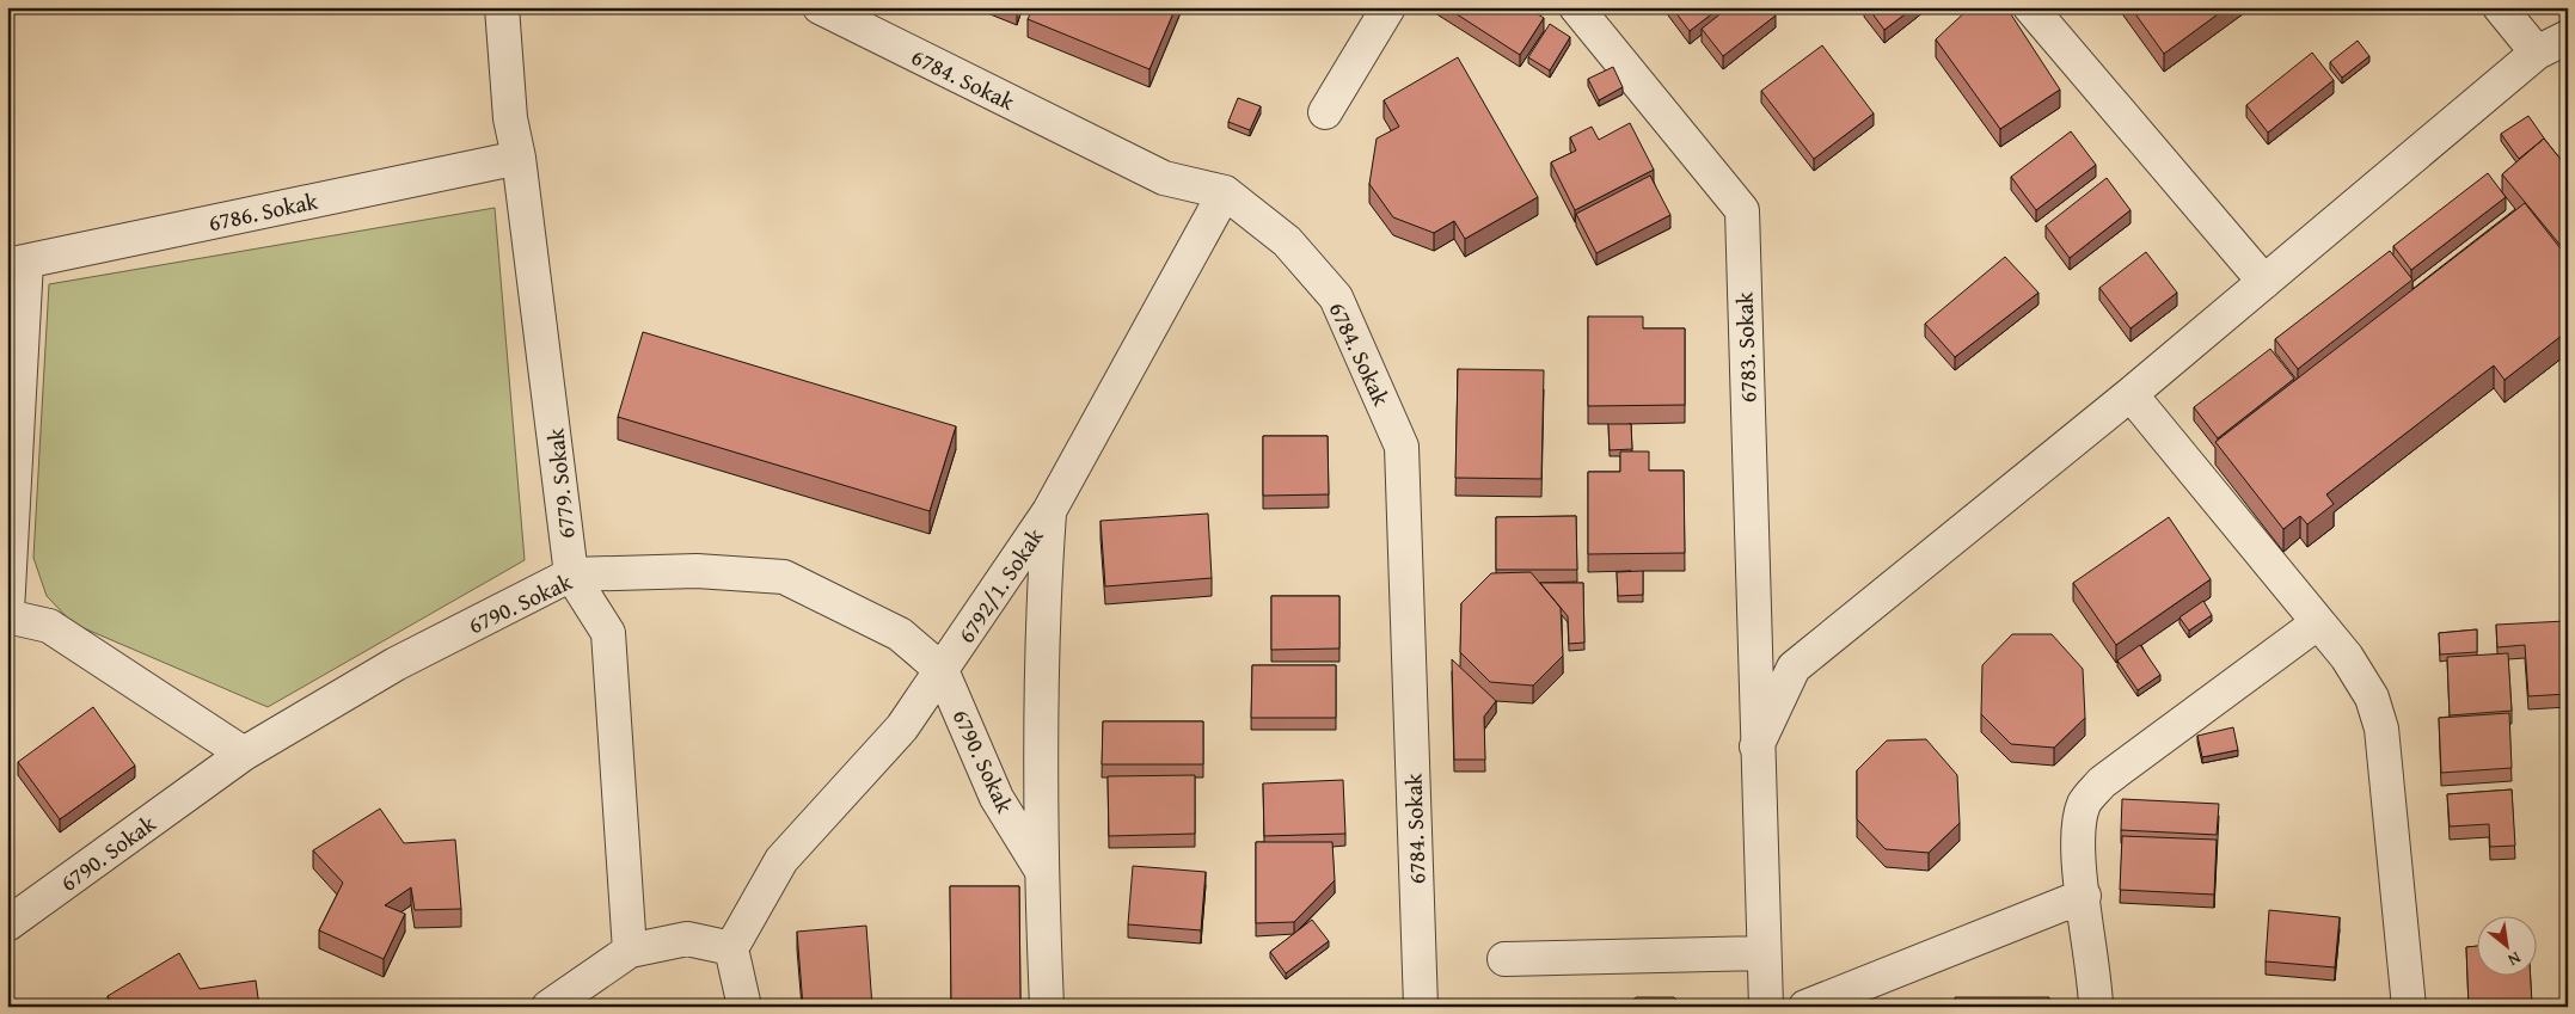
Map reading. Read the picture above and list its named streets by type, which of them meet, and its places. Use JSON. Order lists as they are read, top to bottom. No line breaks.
{"streets":{"street":["6784. Sokak","6786. Sokak","6783. Sokak","6779. Sokak","6792/1. Sokak","6790. Sokak"]},"crossings":[["6784. Sokak","6792/1. Sokak"],["6786. Sokak","6779. Sokak"],["6779. Sokak","6790. Sokak"],["6792/1. Sokak","6790. Sokak"]],"north":"bottom right"}
